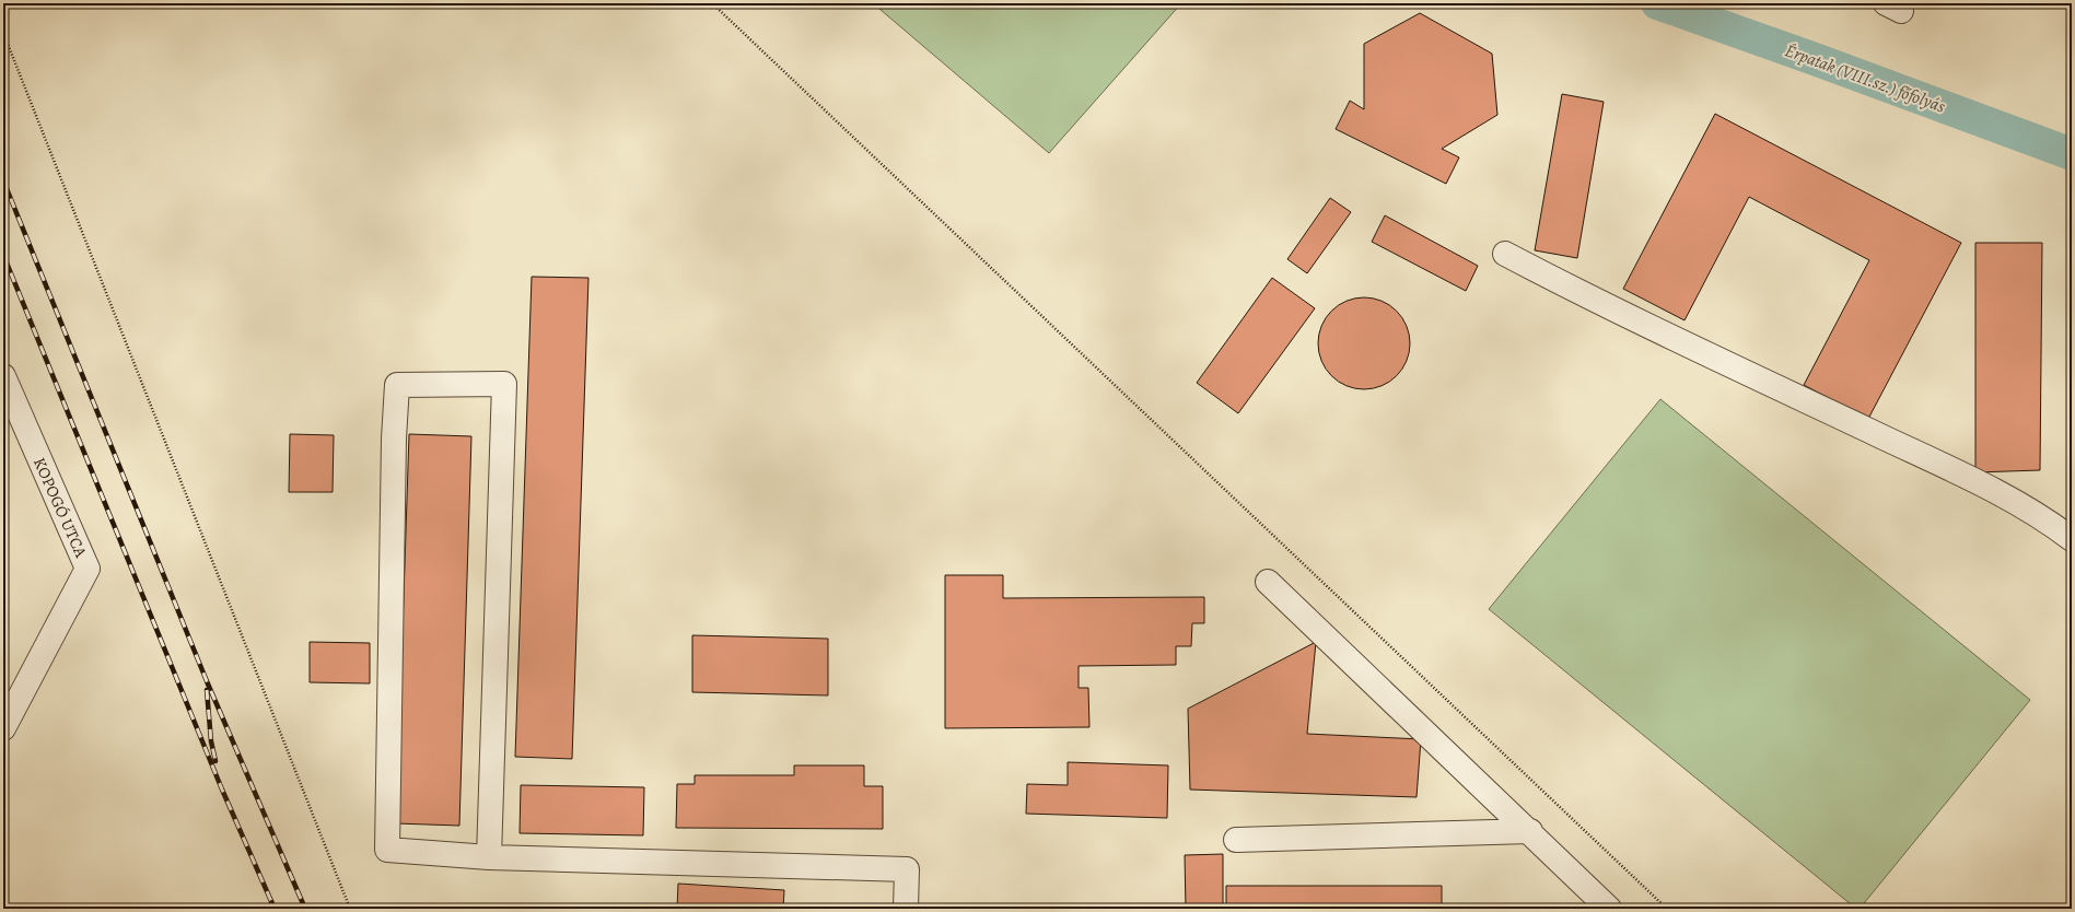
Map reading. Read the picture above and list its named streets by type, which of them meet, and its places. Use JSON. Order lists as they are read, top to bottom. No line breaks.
{"streets":{"street":["KOPOGÓ UTCA"]},"water":["Érpatak (VIII.sz.) főfolyás"]}
